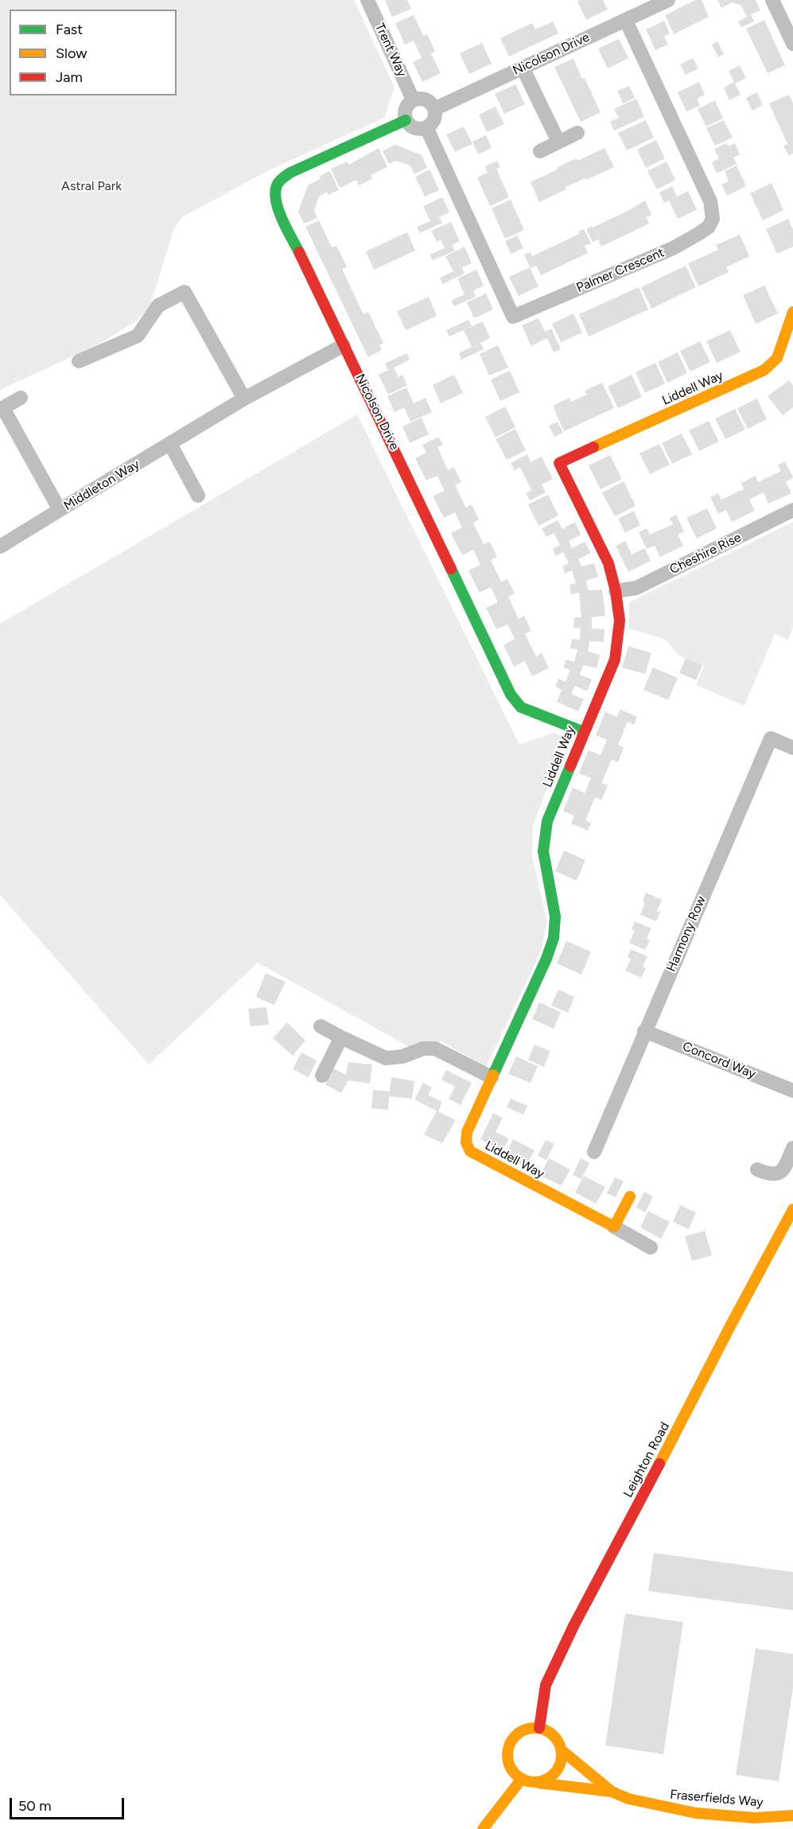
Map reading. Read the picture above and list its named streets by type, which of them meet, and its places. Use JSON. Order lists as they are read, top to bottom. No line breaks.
{"streets":{"street":["Trent Way","Nicolson Drive","Palmer Crescent","Liddell Way","Middleton Way","Cheshire Rise","Harmony Row","Concord Way","Leighton Road","Fraserfields Way"]},"crossings":[["Trent Way","Nicolson Drive"],["Trent Way","Palmer Crescent"],["Nicolson Drive","Palmer Crescent"],["Nicolson Drive","Liddell Way"],["Nicolson Drive","Middleton Way"],["Liddell Way","Cheshire Rise"],["Harmony Row","Concord Way"],["Leighton Road","Fraserfields Way"]],"parks":["Astral Park"],"legend":["Fast","Slow","Jam"],"scale_bar":"50 m"}
